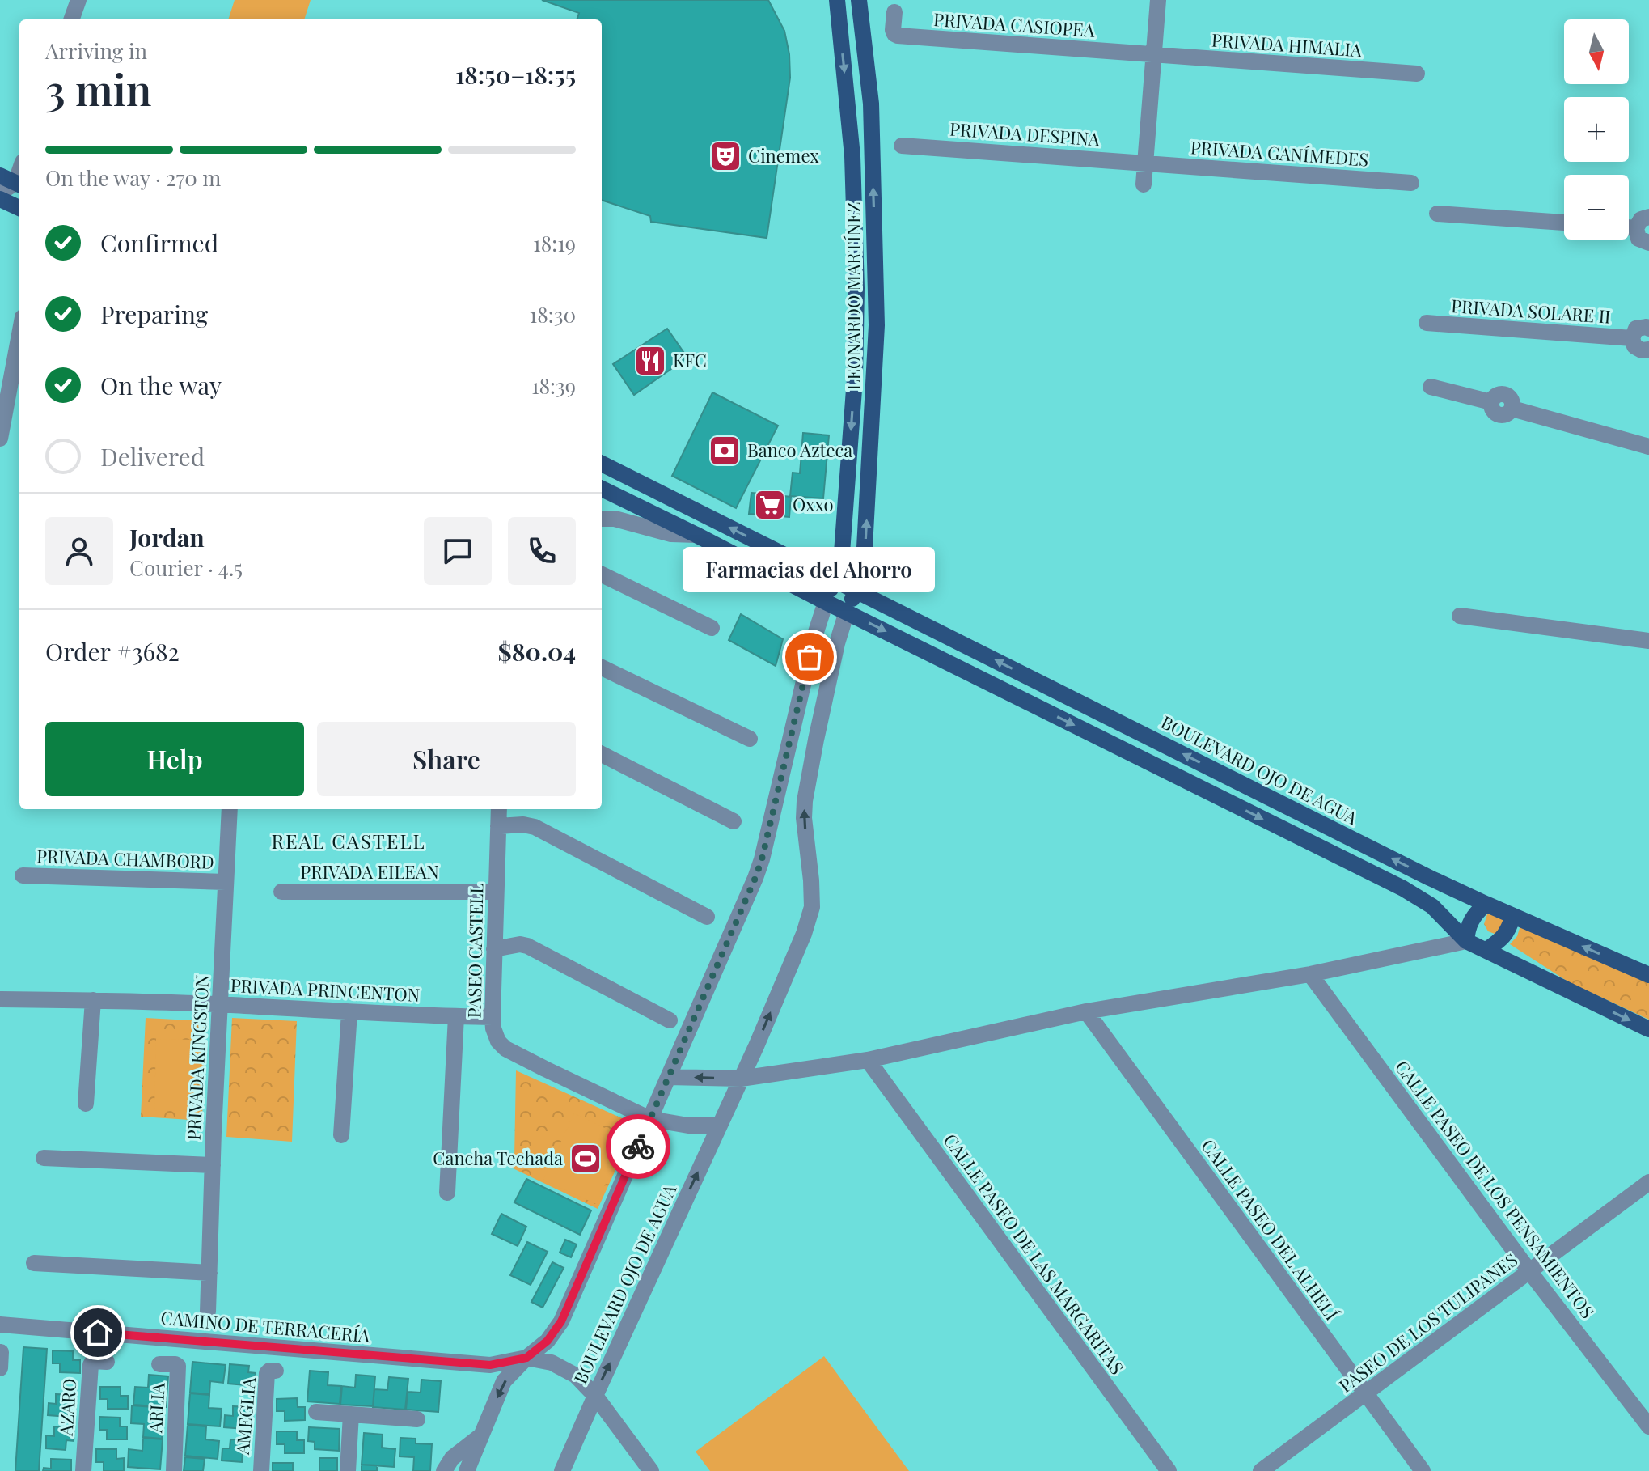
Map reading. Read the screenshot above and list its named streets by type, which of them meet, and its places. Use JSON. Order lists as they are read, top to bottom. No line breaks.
{"streets":{"main road":["LEONARDO MARTÍNEZ","BOULEVARD OJO DE AGUA"],"street":["PRIVADA CASIOPEA","PRIVADA HIMALIA","PRIVADA DESPINA","PRIVADA GANÍMEDES","PRIVADA SOLARE II","PRIVADA CHAMBORD","PRIVADA EILEAN","PASEO CASTELL","PRIVADA PRINCENTON","PRIVADA KINGSTON","CALLE PASEO DE LOS PENSAMIENTOS","CALLE PASEO DEL ALHELÍ","CALLE PASEO DE LAS MARGARITAS","PASEO DE LOS TULIPANES","CAMINO DE TERRACERÍA","AZARO","ARLIA","AMEGLIA"]},"crossings":[["PRIVADA CASIOPEA","PRIVADA HIMALIA"],["PRIVADA DESPINA","PRIVADA GANÍMEDES"],["LEONARDO MARTÍNEZ","BOULEVARD OJO DE AGUA"],["BOULEVARD OJO DE AGUA","PASEO CASTELL"],["PRIVADA CHAMBORD","PRIVADA KINGSTON"],["PRIVADA EILEAN","PASEO CASTELL"],["PASEO CASTELL","PRIVADA PRINCENTON"],["PRIVADA PRINCENTON","PRIVADA KINGSTON"],["CALLE PASEO DE LOS PENSAMIENTOS","PASEO DE LOS TULIPANES"],["CALLE PASEO DEL ALHELÍ","PASEO DE LOS TULIPANES"]],"districts":["REAL CASTELL"],"places":{"theatre":["Cinemex"],"restaurant":["KFC"],"bank":["Banco Azteca"],"supermarket":["Oxxo"],"other":["Farmacias del Ahorro"],"sports":["Cancha Techada"]},"north":"bottom","page":{"map_buttons":["+","−"],"heading":["3 min","Arriving in","18:50–18:55"],"panel":["Jordan","Courier · 4.5","Order #3682","$80.04"],"bar":"On the way · 270 m","list":[["Confirmed","18:19"],["Preparing","18:30"],["On the way","18:39"],"Delivered"],"bubble":"Farmacias del Ahorro","buttons":["Help","Share"]}}
